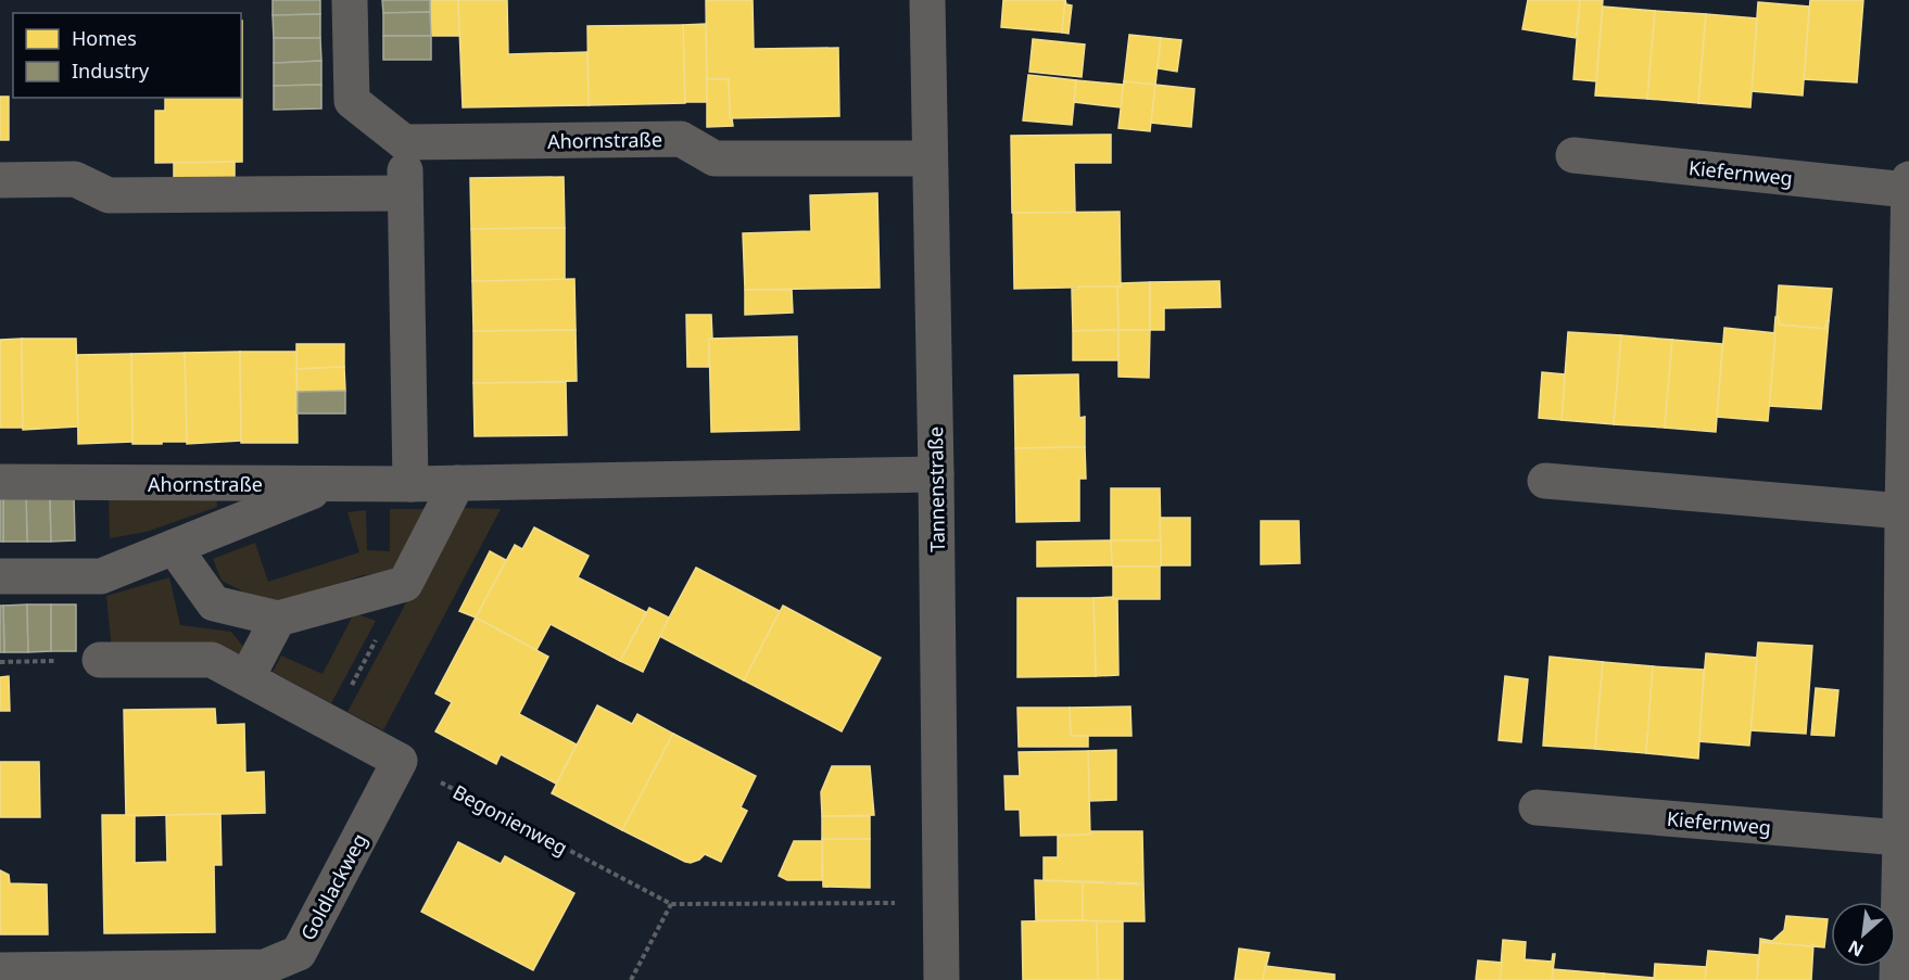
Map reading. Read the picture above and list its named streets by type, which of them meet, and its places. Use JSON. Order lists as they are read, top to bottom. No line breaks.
{"streets":{"street":["Ahornstraße","Kiefernweg","Tannenstraße","Goldlackweg"],"path":["Begonienweg"]},"crossings":[["Ahornstraße","Tannenstraße"],["Tannenstraße","Begonienweg"],["Begonienweg","Goldlackweg"]],"legend":["Homes","Industry"],"north":"bottom left"}
